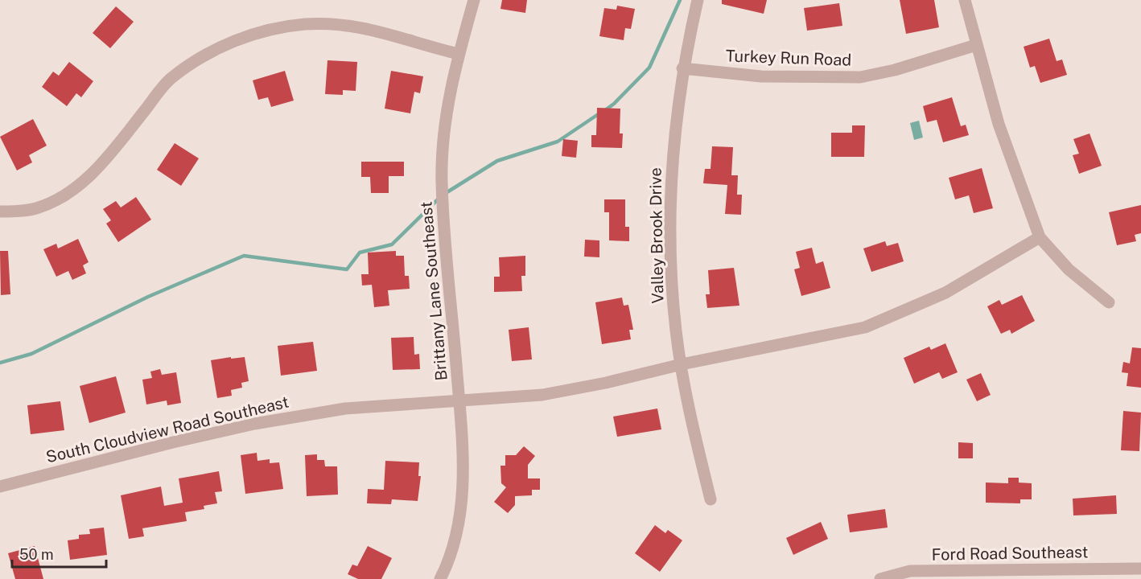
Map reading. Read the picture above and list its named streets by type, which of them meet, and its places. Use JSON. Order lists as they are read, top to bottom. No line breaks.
{"streets":{"street":["Turkey Run Road","Valley Brook Drive","Brittany Lane Southeast","South Cloudview Road Southeast","Ford Road Southeast"]},"crossings":[["Turkey Run Road","Valley Brook Drive"],["Valley Brook Drive","South Cloudview Road Southeast"],["Brittany Lane Southeast","South Cloudview Road Southeast"]],"scale_bar":"50 m"}
